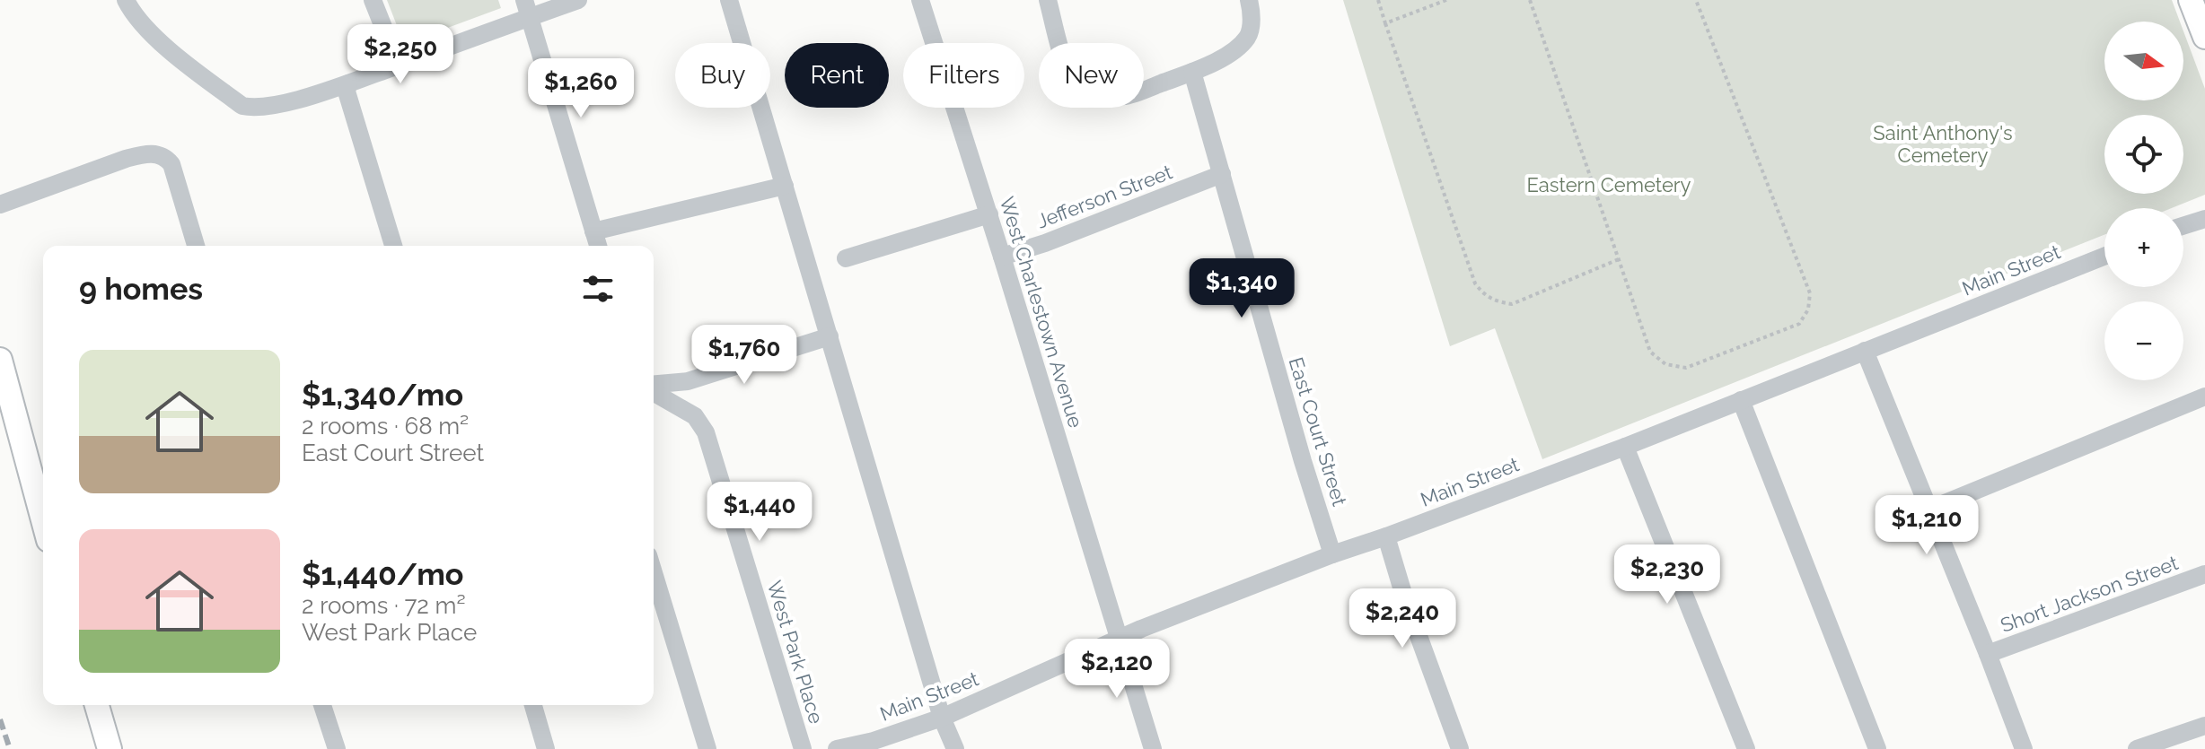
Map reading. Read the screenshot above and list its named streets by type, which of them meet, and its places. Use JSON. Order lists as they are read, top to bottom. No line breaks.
{"streets":{"street":["Jefferson Street","Main Street","West Charlestown Avenue","East Court Street","Short Jackson Street","West Park Place"]},"crossings":[["Jefferson Street","West Charlestown Avenue"],["Jefferson Street","East Court Street"],["Main Street","West Charlestown Avenue"],["Main Street","East Court Street"]],"parks":["Saint Anthony's Cemetery","Eastern Cemetery"],"north":"right","page":{"map_buttons":["+","−"],"price":["$2,250","$1,260","$1,340","$1,760","$1,440","$1,210","$2,230","$2,240","$2,120"],"chip":["Buy","Rent","Filters","New"],"heading":"9 homes","list":[{"name":"$1,340/mo","note":"2 rooms · 68 m² · East Court Street"},{"name":"$1,440/mo","note":"2 rooms · 72 m² · West Park Place"}]}}
